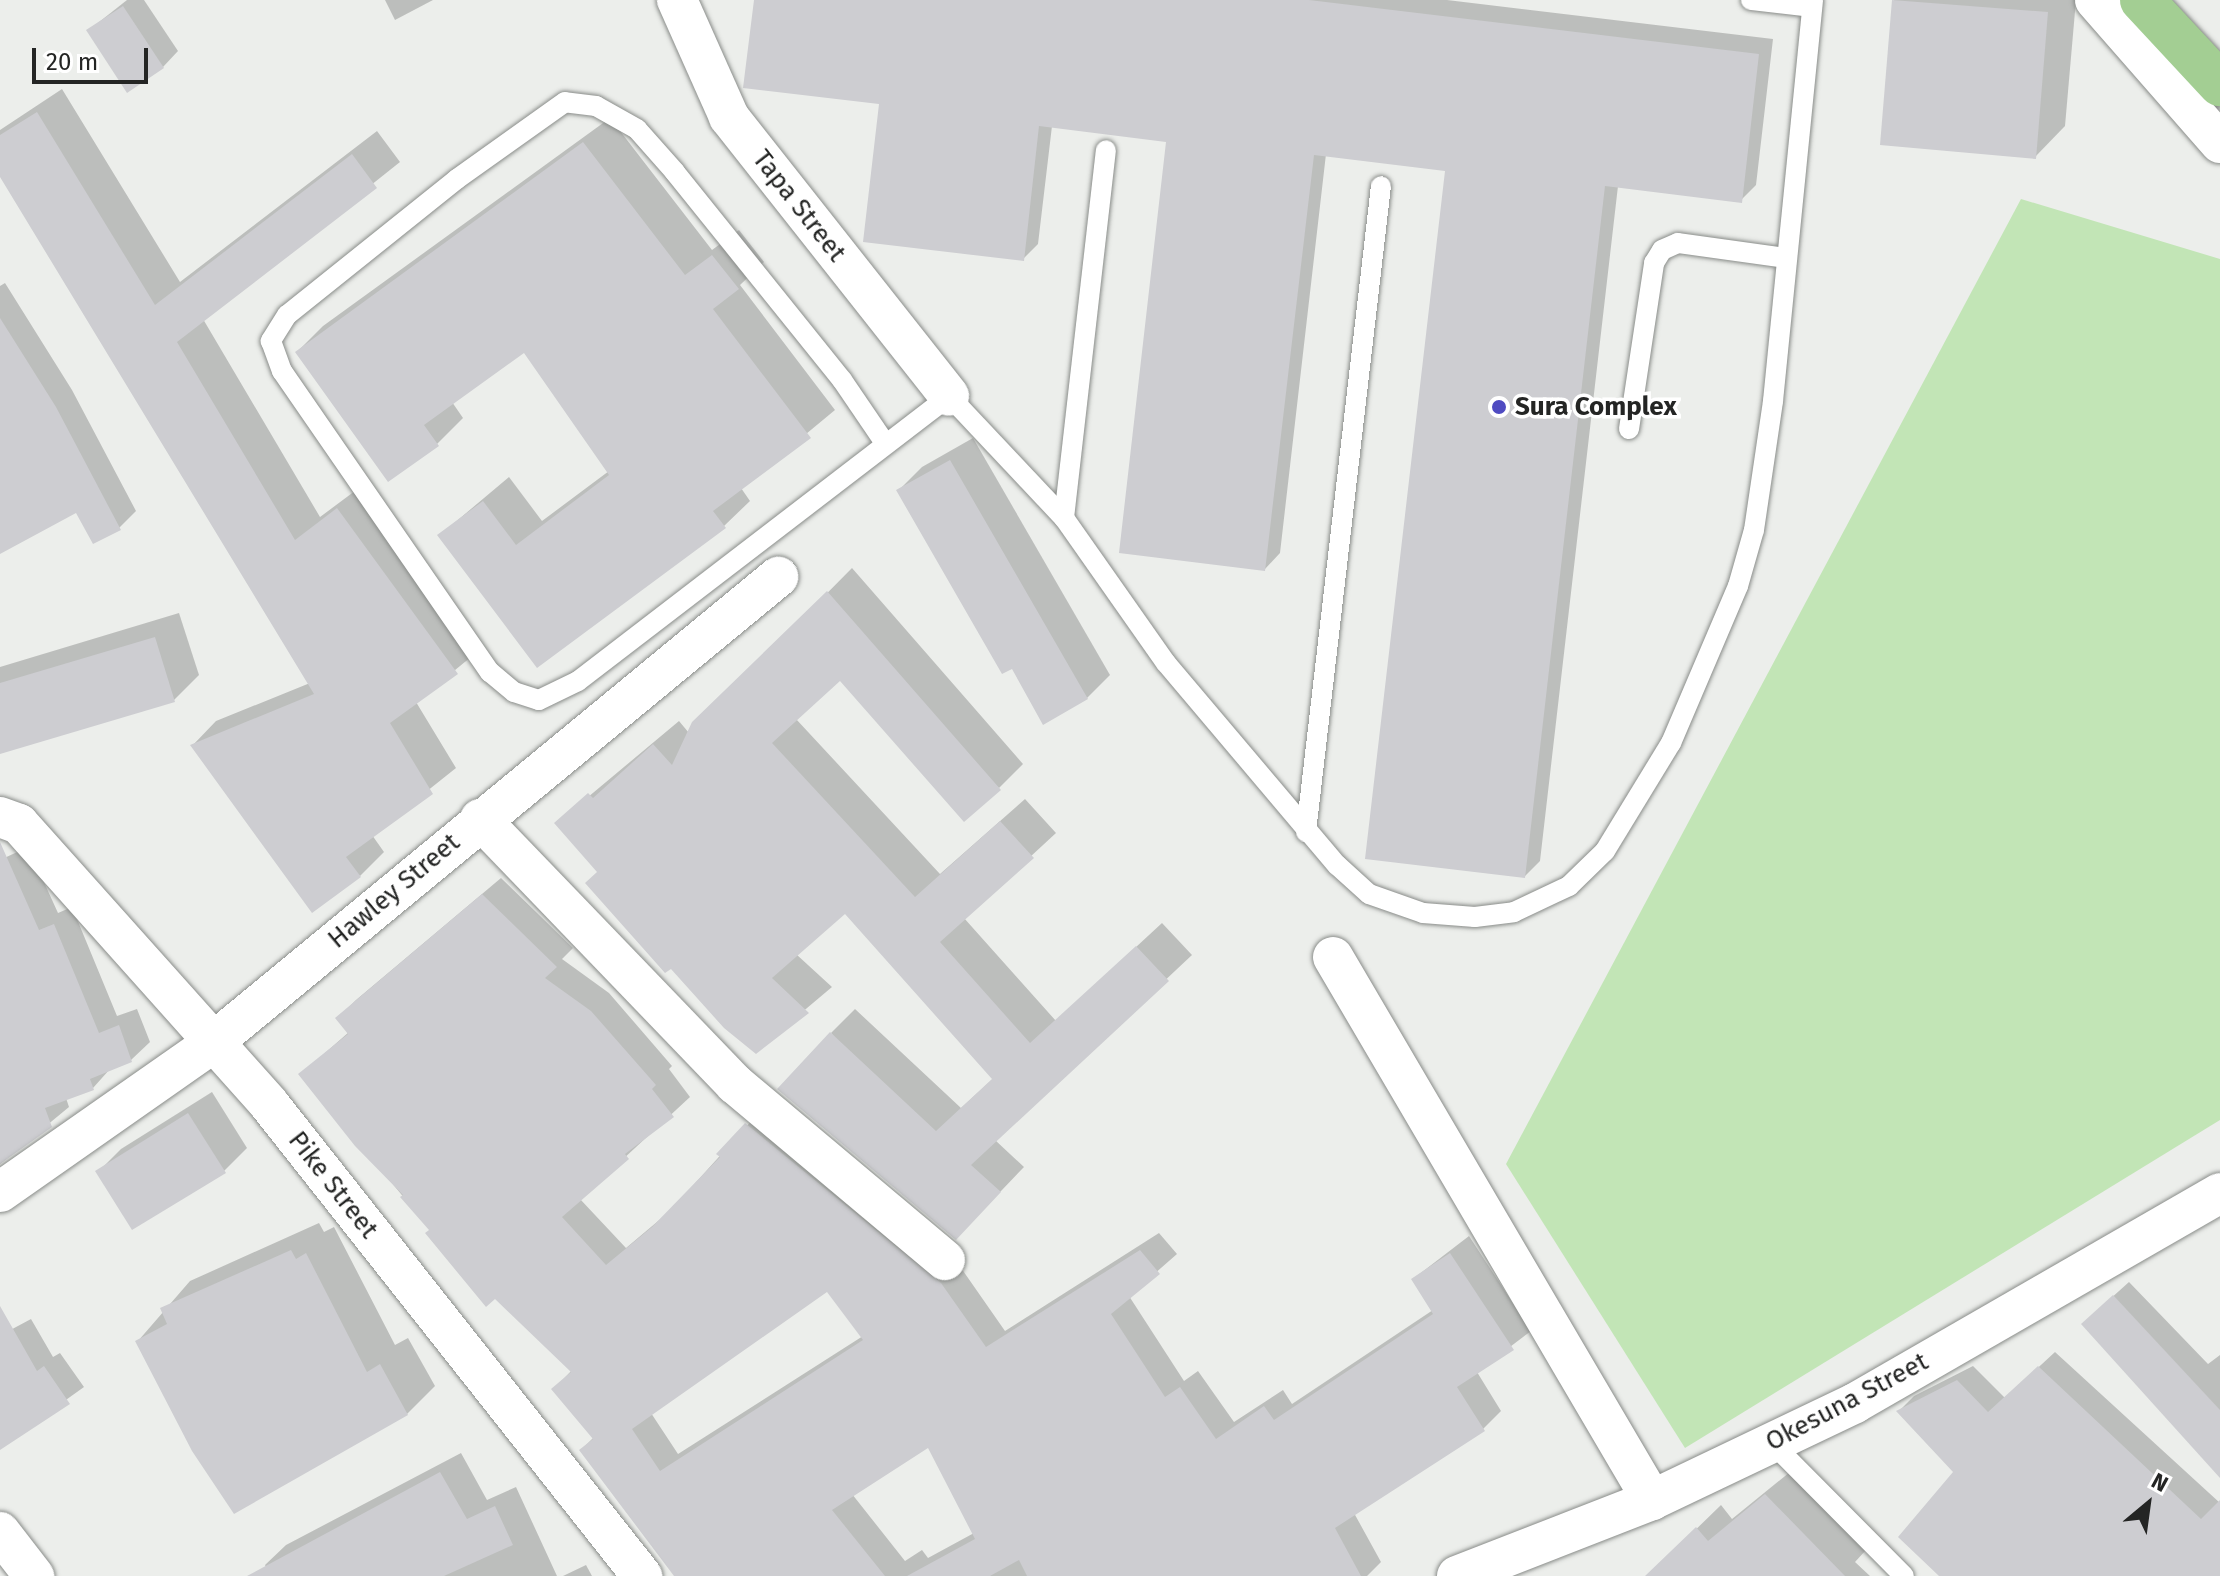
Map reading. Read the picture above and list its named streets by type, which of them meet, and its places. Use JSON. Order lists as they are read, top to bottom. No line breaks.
{"streets":{"street":["Tapa Street","Hawley Street","Pike Street","Okesuna Street"]},"crossings":[["Hawley Street","Pike Street"]],"places":["Sura Complex"],"scale_bar":"20 m","north":"top right"}
